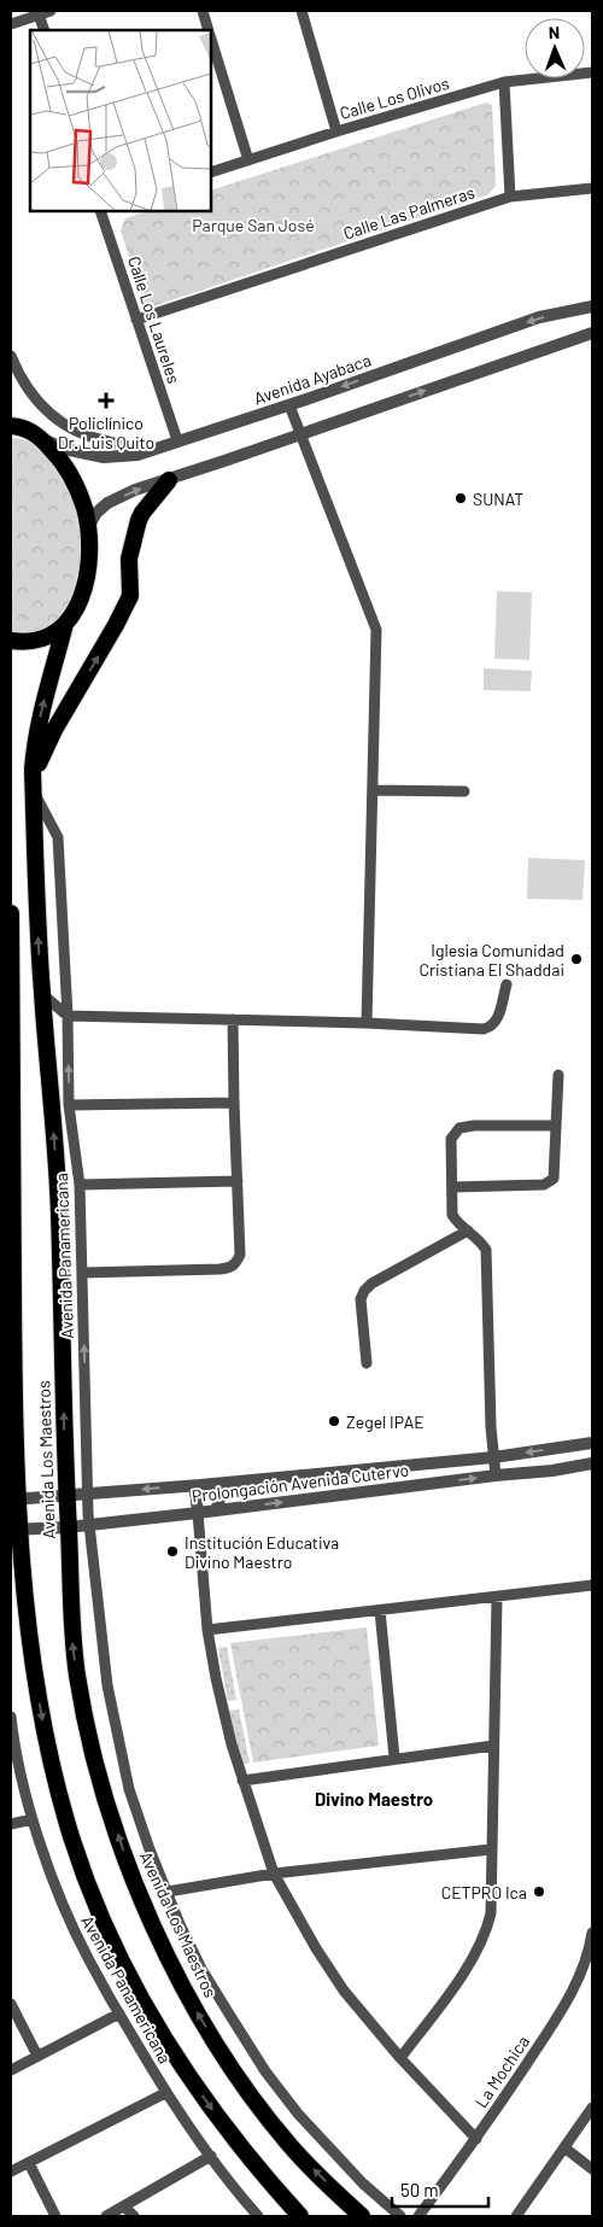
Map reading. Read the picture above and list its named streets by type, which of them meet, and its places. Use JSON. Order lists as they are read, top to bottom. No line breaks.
{"streets":{"highway":["Avenida Los Maestros"],"street":["Calle Los Olivos","Calle Las Palmeras","Calle Los Laureles","Avenida Ayabaca","Avenida Panamericana","Prolongación Avenida Cutervo","La Mochica"]},"crossings":[["Calle Las Palmeras","Calle Los Laureles"],["Calle Los Laureles","Avenida Ayabaca"],["Avenida Ayabaca","Avenida Los Maestros"],["Avenida Panamericana","Avenida Los Maestros"],["Avenida Panamericana","Prolongación Avenida Cutervo"],["Avenida Los Maestros","Prolongación Avenida Cutervo"]],"districts":["Divino Maestro"],"parks":["Parque San José"],"places":{"health":["Policlínico Dr. Luis Quito"],"other":["SUNAT","Iglesia Comunidad Cristiana El Shaddai","Zegel IPAE","Institución Educativa Divino Maestro","CETPRO Ica"]},"scale_bar":"50 m","north":"top"}
